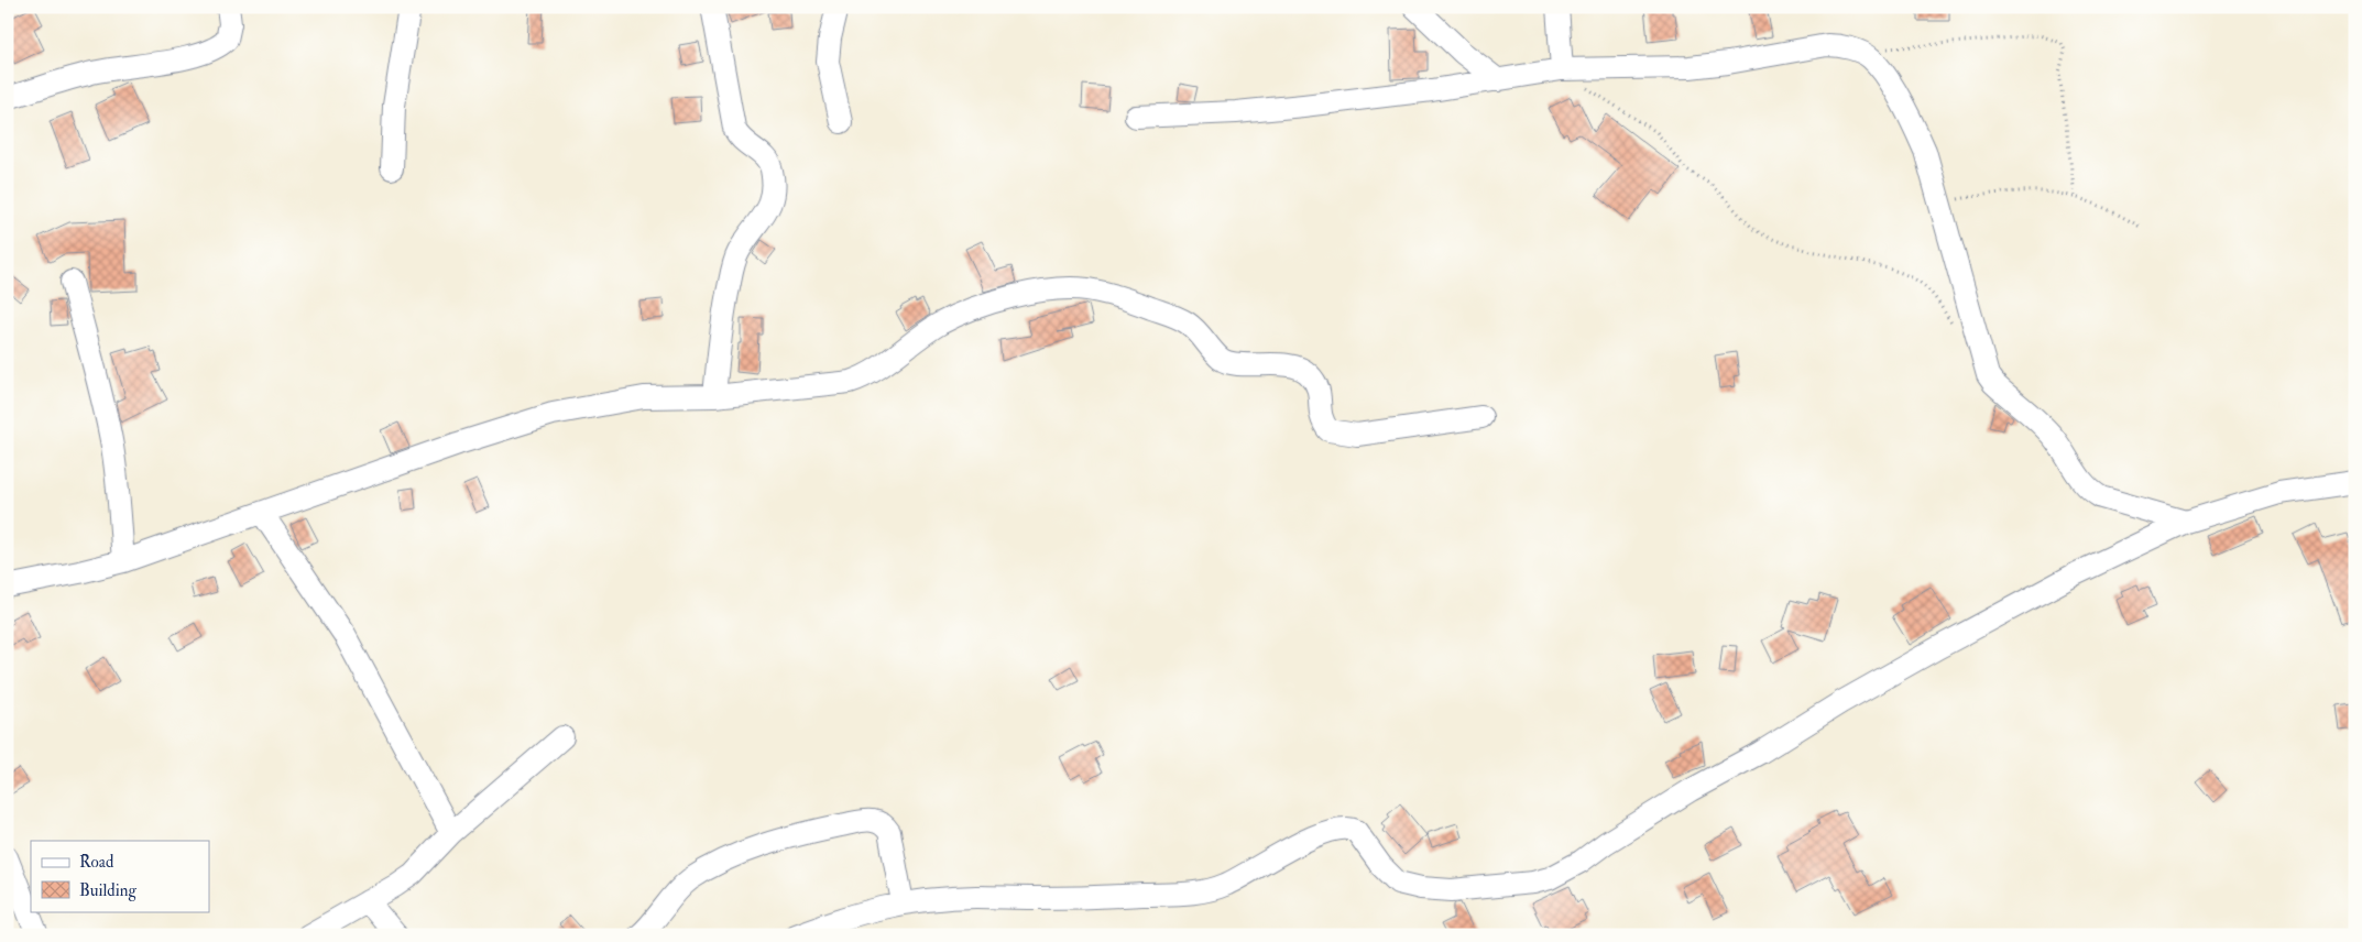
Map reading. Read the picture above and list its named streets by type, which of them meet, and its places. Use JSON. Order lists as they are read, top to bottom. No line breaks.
{"legend":["Road","Building"]}
